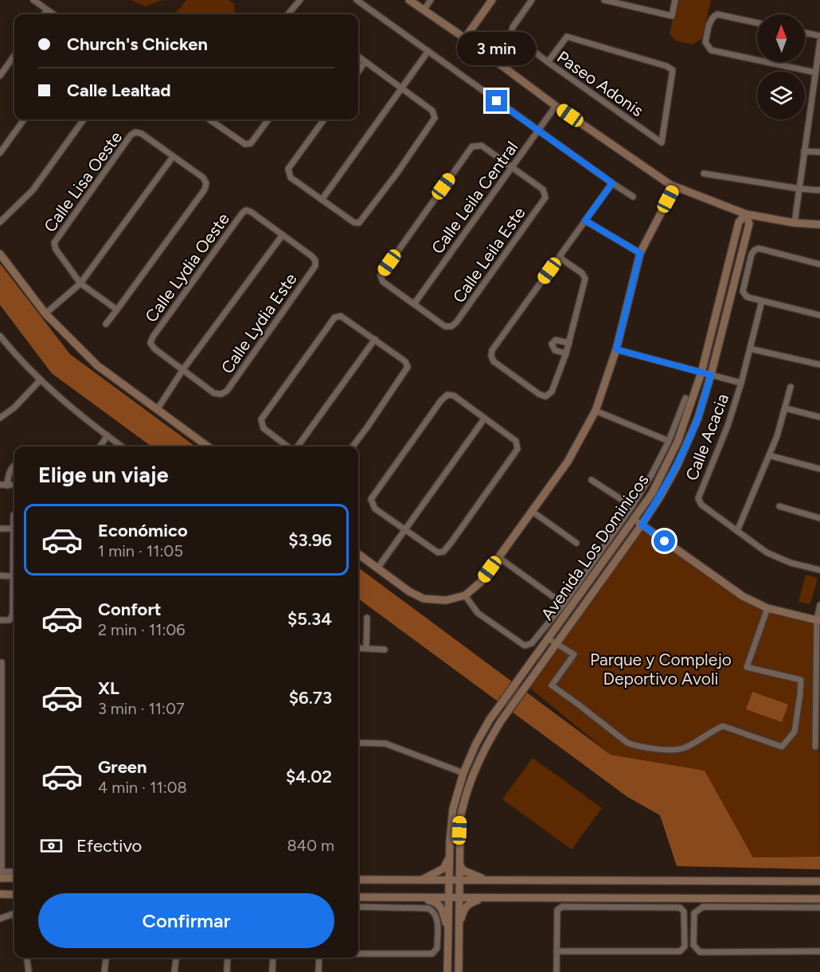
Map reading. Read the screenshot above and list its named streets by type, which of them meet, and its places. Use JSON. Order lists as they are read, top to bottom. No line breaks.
{"streets":{"street":["Paseo Adonis","Calle Lisa Oeste","Calle Leila Central","Calle Leila Este","Calle Lydia Oeste","Calle Lydia Este","Calle Acacia","Avenida Los Dominicos"]},"crossings":[["Calle Leila Central","Calle Leila Este"],["Calle Lydia Oeste","Calle Lydia Este"]],"parks":["Parque y Complejo Deportivo Avoli"],"north":"top","page":{"banner":["Church's Chicken","Calle Lealtad"],"bubble":"3 min","heading":"Elige un viaje","list":[{"name":"Económico","note":"1 min · 11:05","value":"$3.96"},{"name":"Confort","note":"2 min · 11:06","value":"$5.34"},{"name":"XL","note":"3 min · 11:07","value":"$6.73"},{"name":"Green","note":"4 min · 11:08","value":"$4.02"}],"pay":["Efectivo","840 m"],"buttons":"Confirmar"}}
